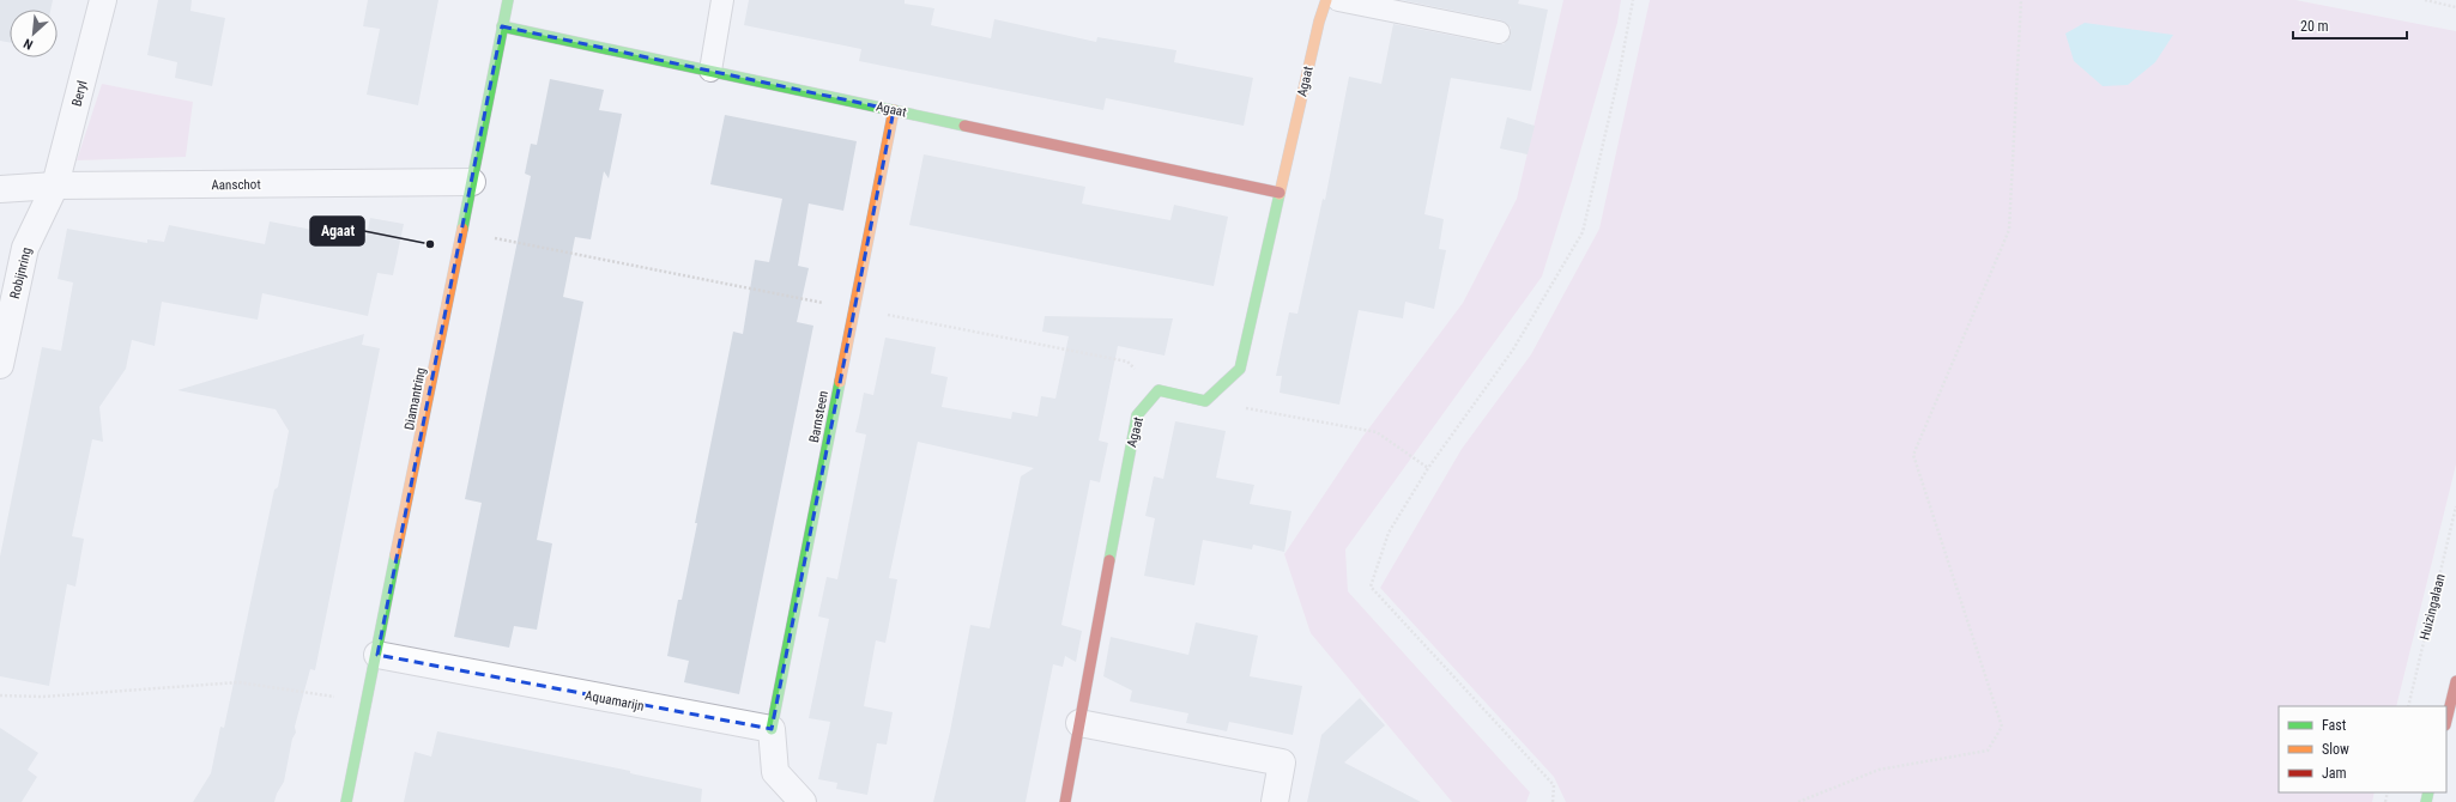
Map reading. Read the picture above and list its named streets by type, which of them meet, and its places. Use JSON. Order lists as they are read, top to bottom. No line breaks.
{"streets":{"street":["Agaat","Beryl","Aanschot","Robijnring","Diamantring","Barnsteen","Aquamarijn"],"path":["Huizingalaan"]},"crossings":[["Agaat","Diamantring"],["Agaat","Barnsteen"],["Beryl","Aanschot"],["Beryl","Robijnring"],["Aanschot","Robijnring"],["Aanschot","Diamantring"],["Diamantring","Aquamarijn"],["Barnsteen","Aquamarijn"]],"places":["Agaat"],"legend":["Fast","Slow","Jam"],"scale_bar":"20 m","north":"bottom left"}
